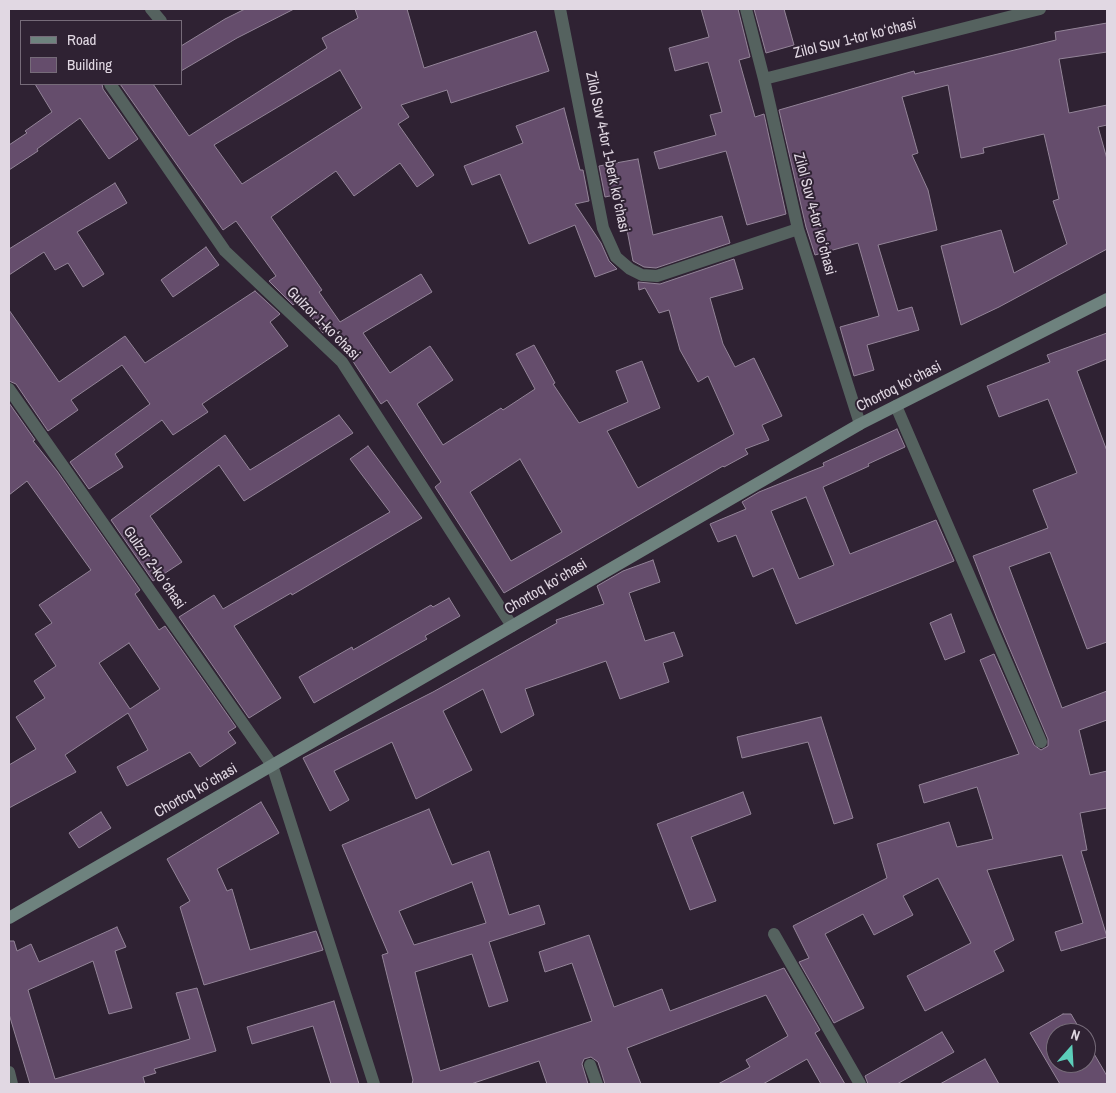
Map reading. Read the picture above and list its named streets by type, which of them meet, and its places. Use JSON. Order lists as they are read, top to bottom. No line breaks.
{"streets":{"main road":["Chortoq koʻchasi"],"street":["Zilol Suv 1-tor koʻchasi","Zilol Suv 4-tor 1-berk koʻchasi","Zilol Suv 4-tor koʻchasi","Gulzor 1-koʻchasi","Gulzor 2-koʻchasi"]},"crossings":[["Zilol Suv 1-tor koʻchasi","Zilol Suv 4-tor koʻchasi"],["Zilol Suv 4-tor 1-berk koʻchasi","Zilol Suv 4-tor koʻchasi"],["Zilol Suv 4-tor koʻchasi","Chortoq koʻchasi"],["Gulzor 1-koʻchasi","Chortoq koʻchasi"],["Chortoq koʻchasi","Gulzor 2-koʻchasi"]],"legend":["Road","Building"],"north":"top"}
